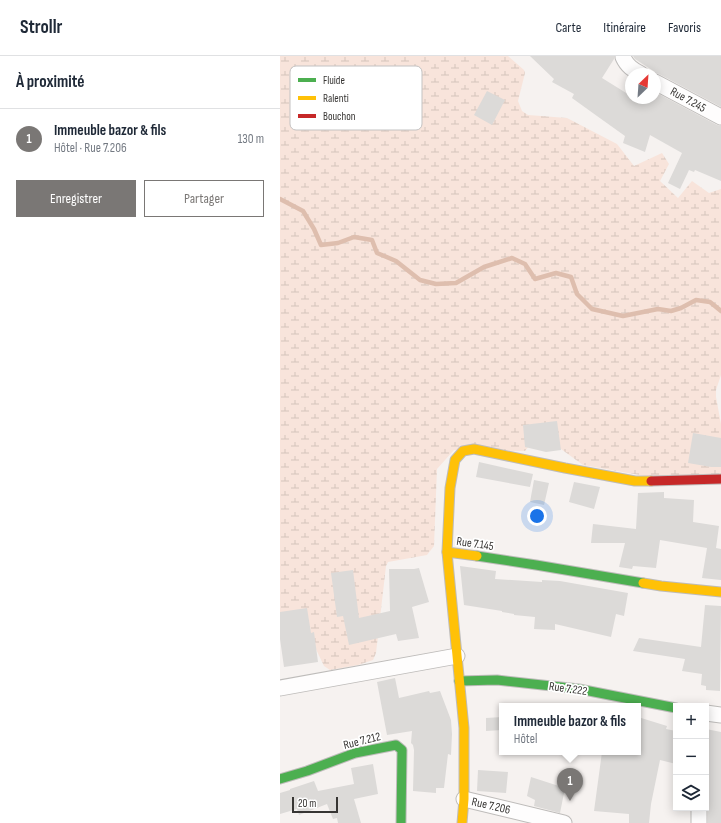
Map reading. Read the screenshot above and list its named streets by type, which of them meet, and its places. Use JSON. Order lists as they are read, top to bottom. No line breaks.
{"streets":{"street":["Rue 7.245","Rue 7.145","Rue 7.222","Rue 7.212","Rue 7.206"]},"crossings":[["Rue 7.145","Rue 7.222"],["Rue 7.145","Rue 7.206"]],"legend":["Fluide","Ralenti","Bouchon"],"scale_bar":"20 m","north":"top right","page":{"header":"Strollr","nav":["Carte","Itinéraire","Favoris"],"heading":"À proximité","list":[{"mark":"1","name":"Immeuble bazor & fils","note":"Hôtel · Rue 7.206","value":"130 m"}],"buttons":["Enregistrer","Partager"],"map_buttons":["+","−"],"popup":["Immeuble bazor & fils","Hôtel"],"pins":"1","scale":"20 m"}}
